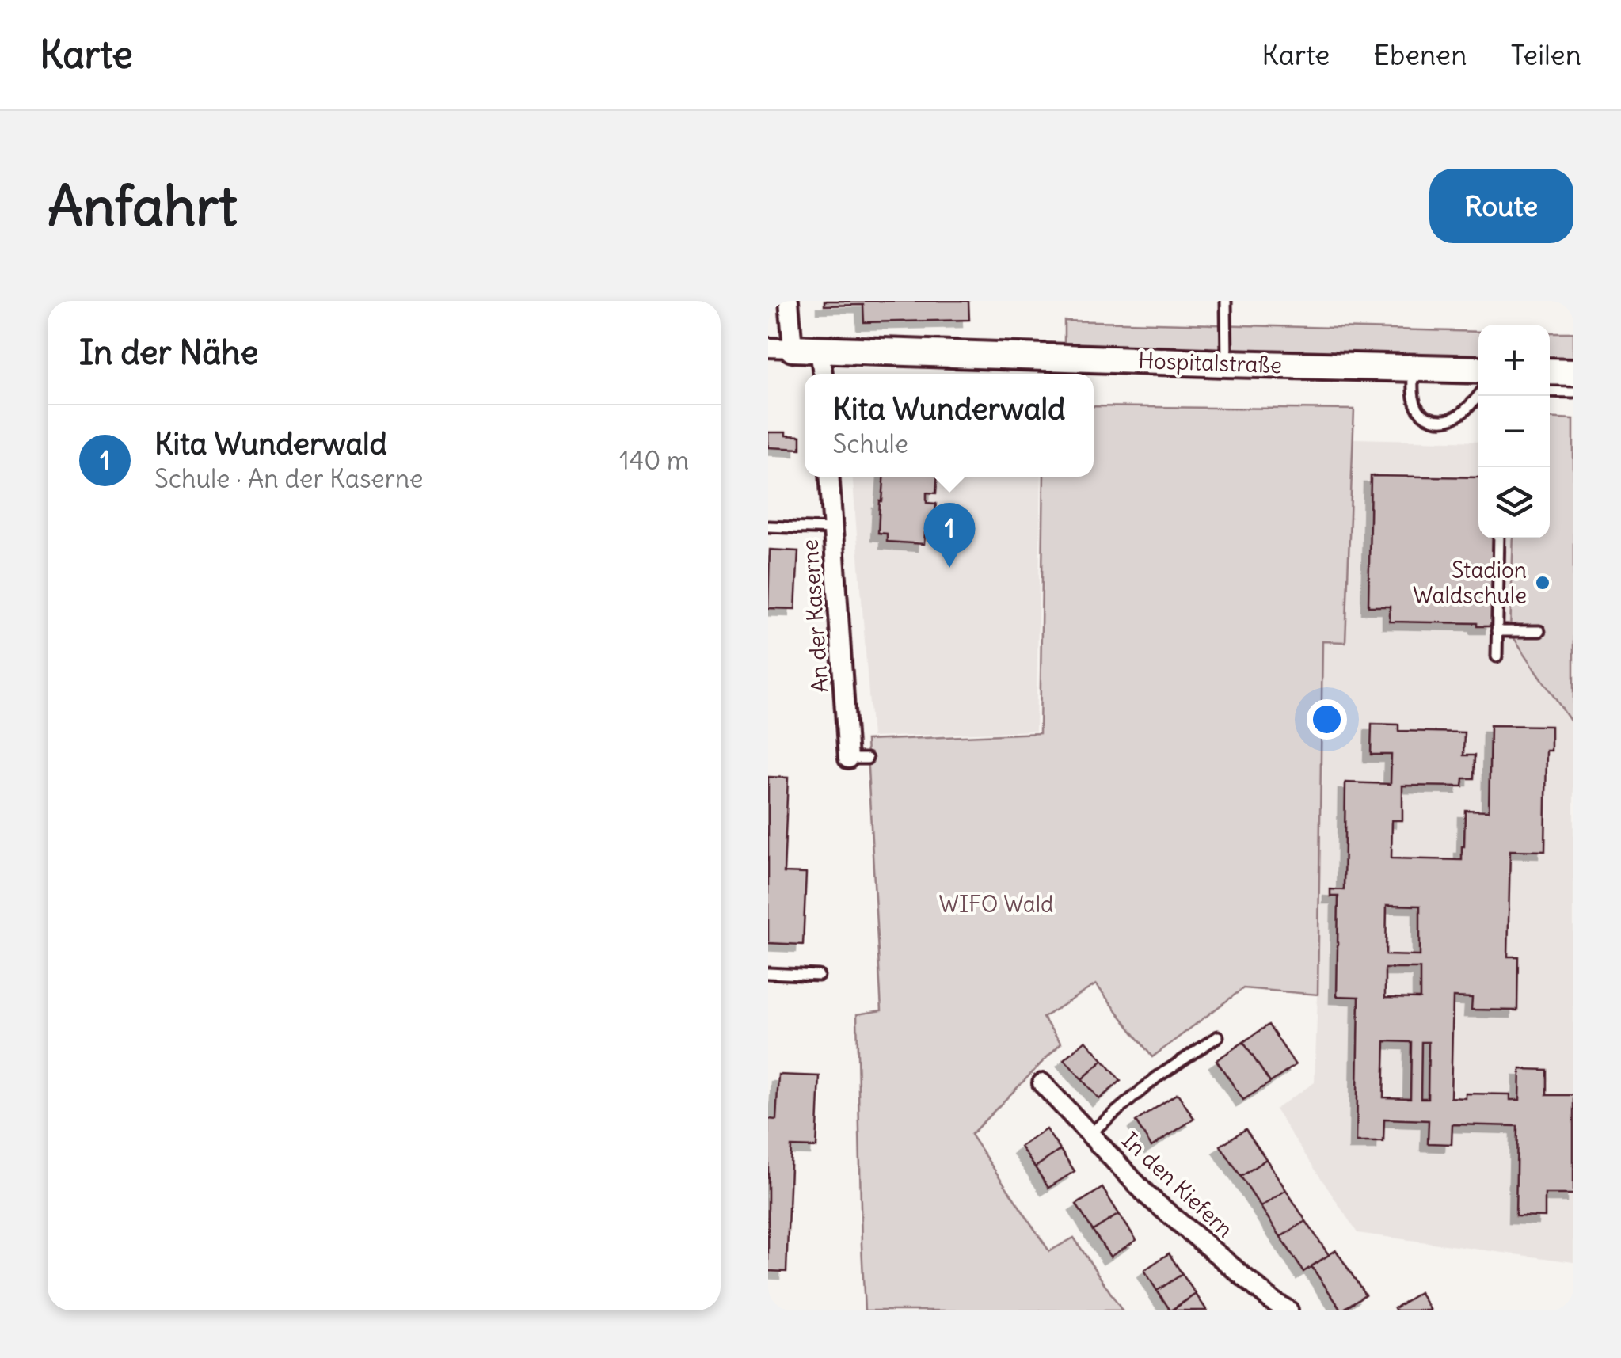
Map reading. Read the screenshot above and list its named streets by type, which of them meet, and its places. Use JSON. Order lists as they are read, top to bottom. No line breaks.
{"streets":{"street":["Hospitalstraße","An der Kaserne","In den Kiefern"]},"parks":["WIFO Wald"],"places":["Stadion Waldschule"],"page":{"header":"Karte","nav":["Karte","Ebenen","Teilen"],"buttons":"Route","title":"Anfahrt","heading":"In der Nähe","map_buttons":["+","−"],"popup":["Kita Wunderwald","Schule"],"list":[{"mark":"1","name":"Kita Wunderwald","note":"Schule · An der Kaserne","value":"140 m"}],"pins":"1"}}
